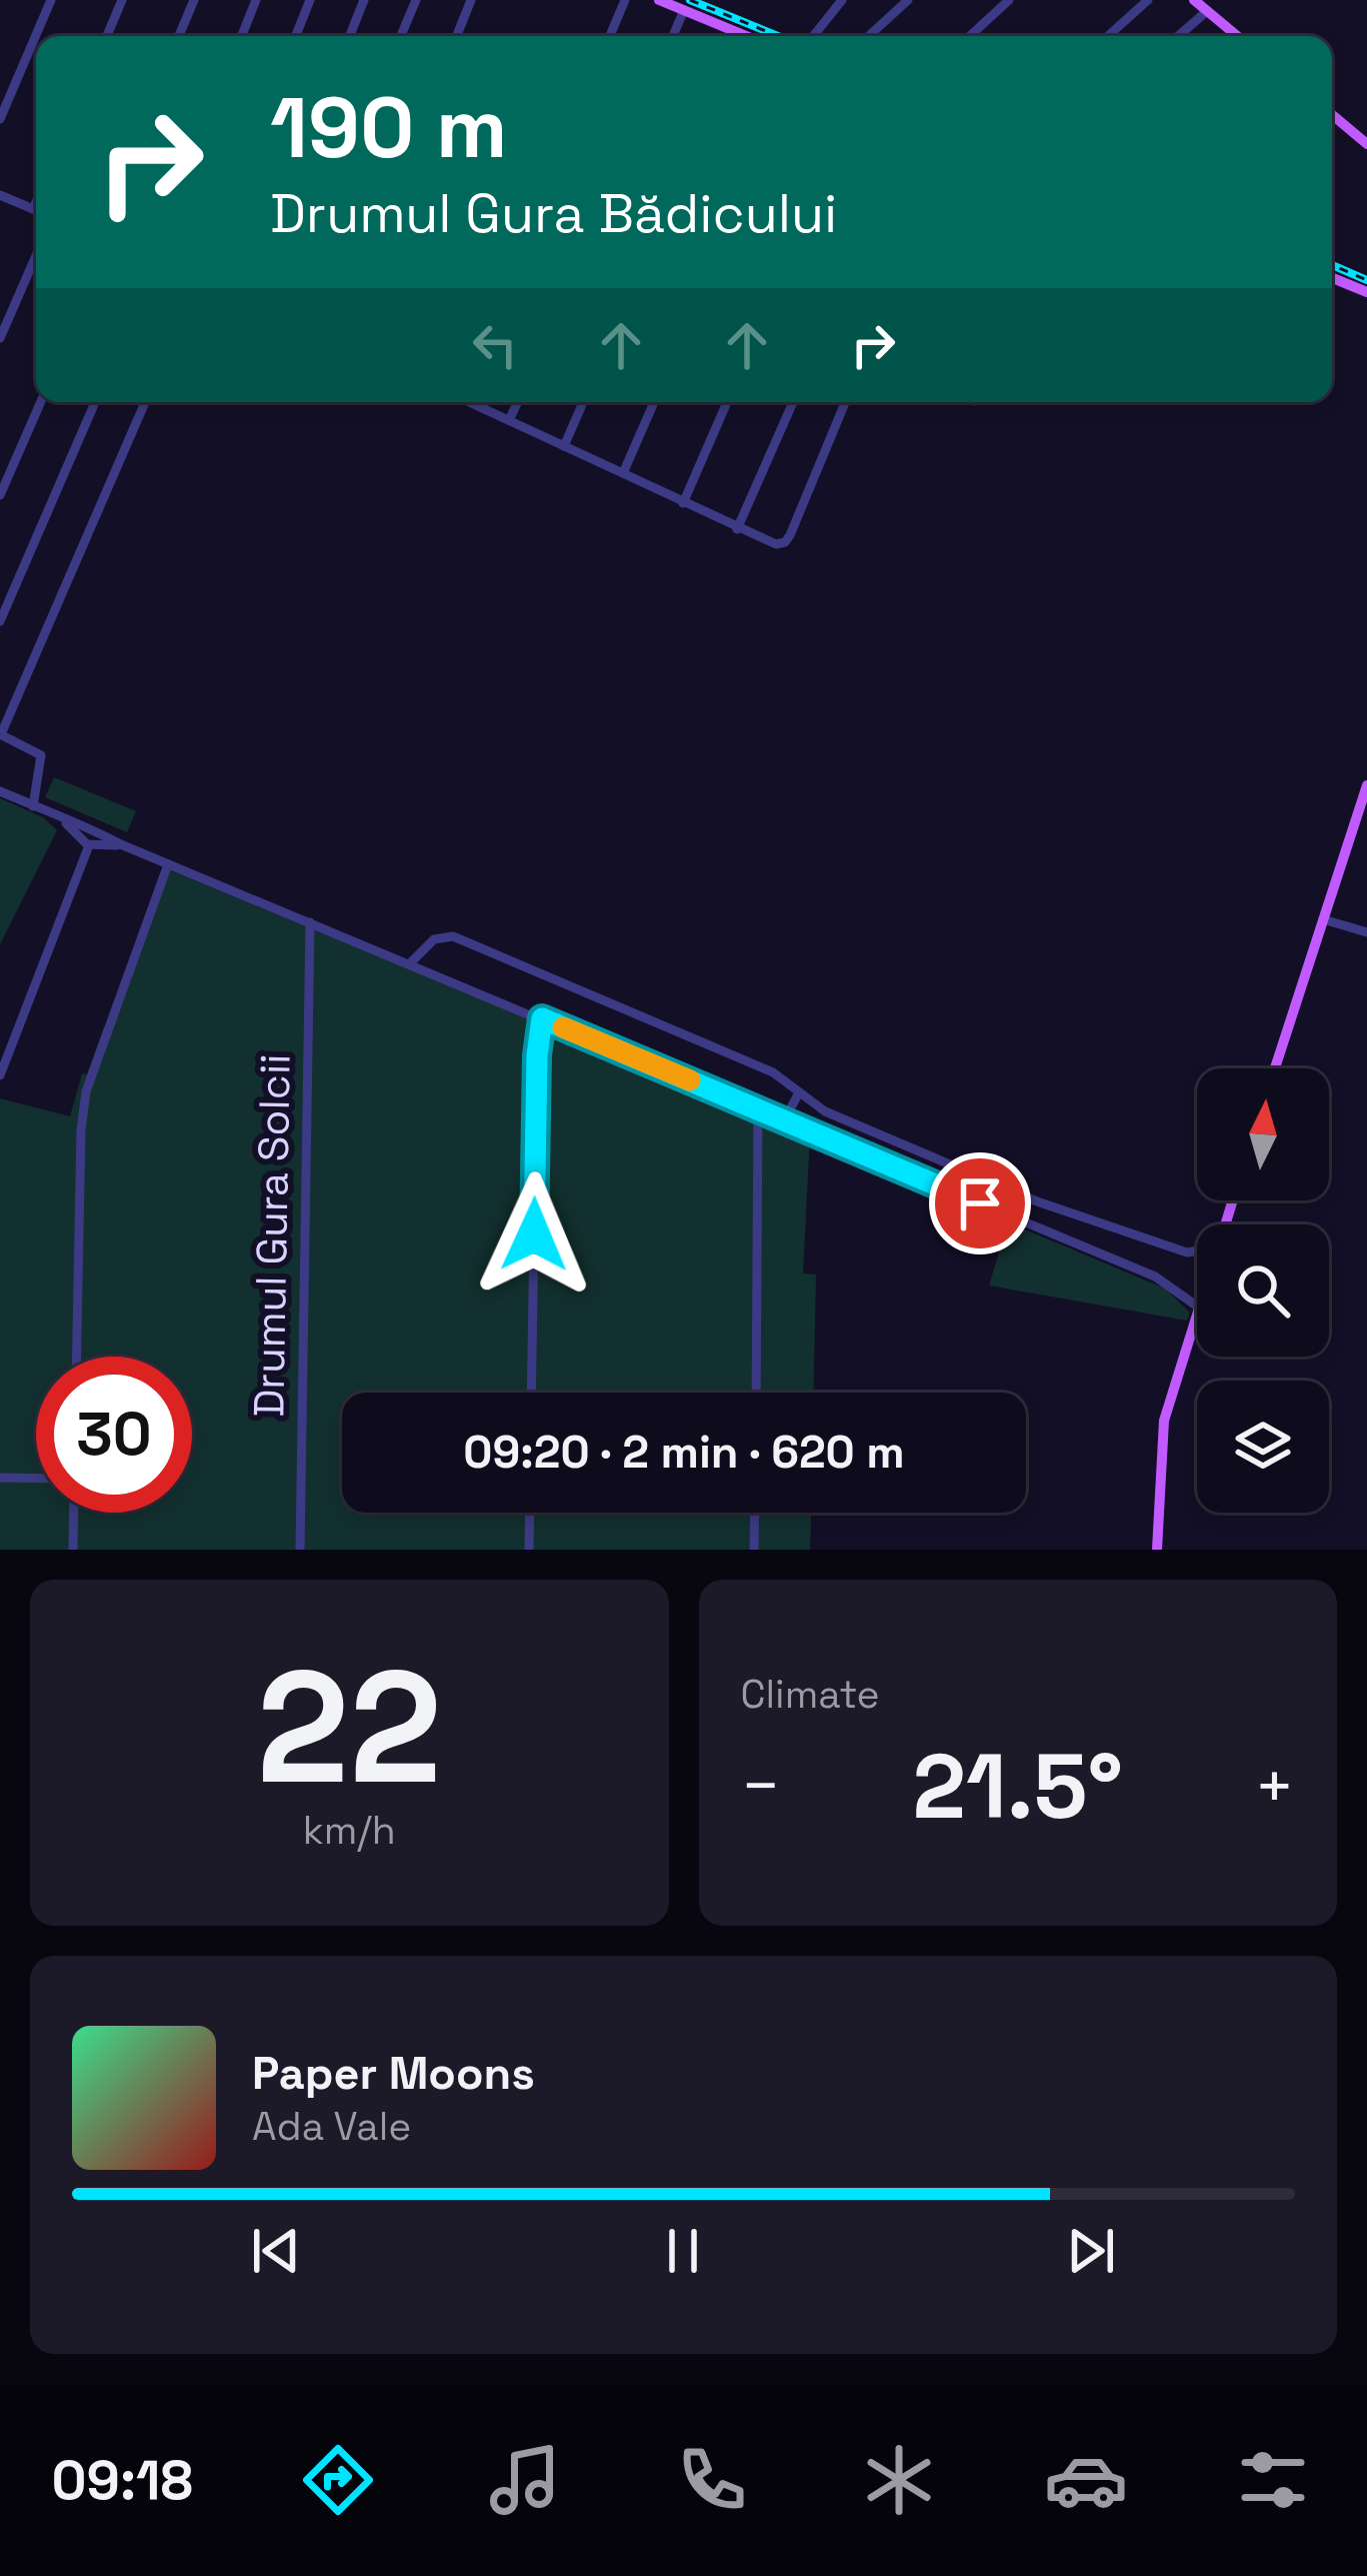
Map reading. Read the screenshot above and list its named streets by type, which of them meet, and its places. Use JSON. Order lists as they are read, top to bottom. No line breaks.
{"streets":{"street":["Drumul Gura Solcii"]},"north":"top","page":{"turn":["190 m","Drumul Gura Bădicului"],"limit":"30","trip":"09:20 · 2 min · 620 m","tile":[["22","km/h"],"Climate"],"heat":["−","21.5°","+"],"song":["Paper Moons","Ada Vale"],"tabs":"09:18"}}
